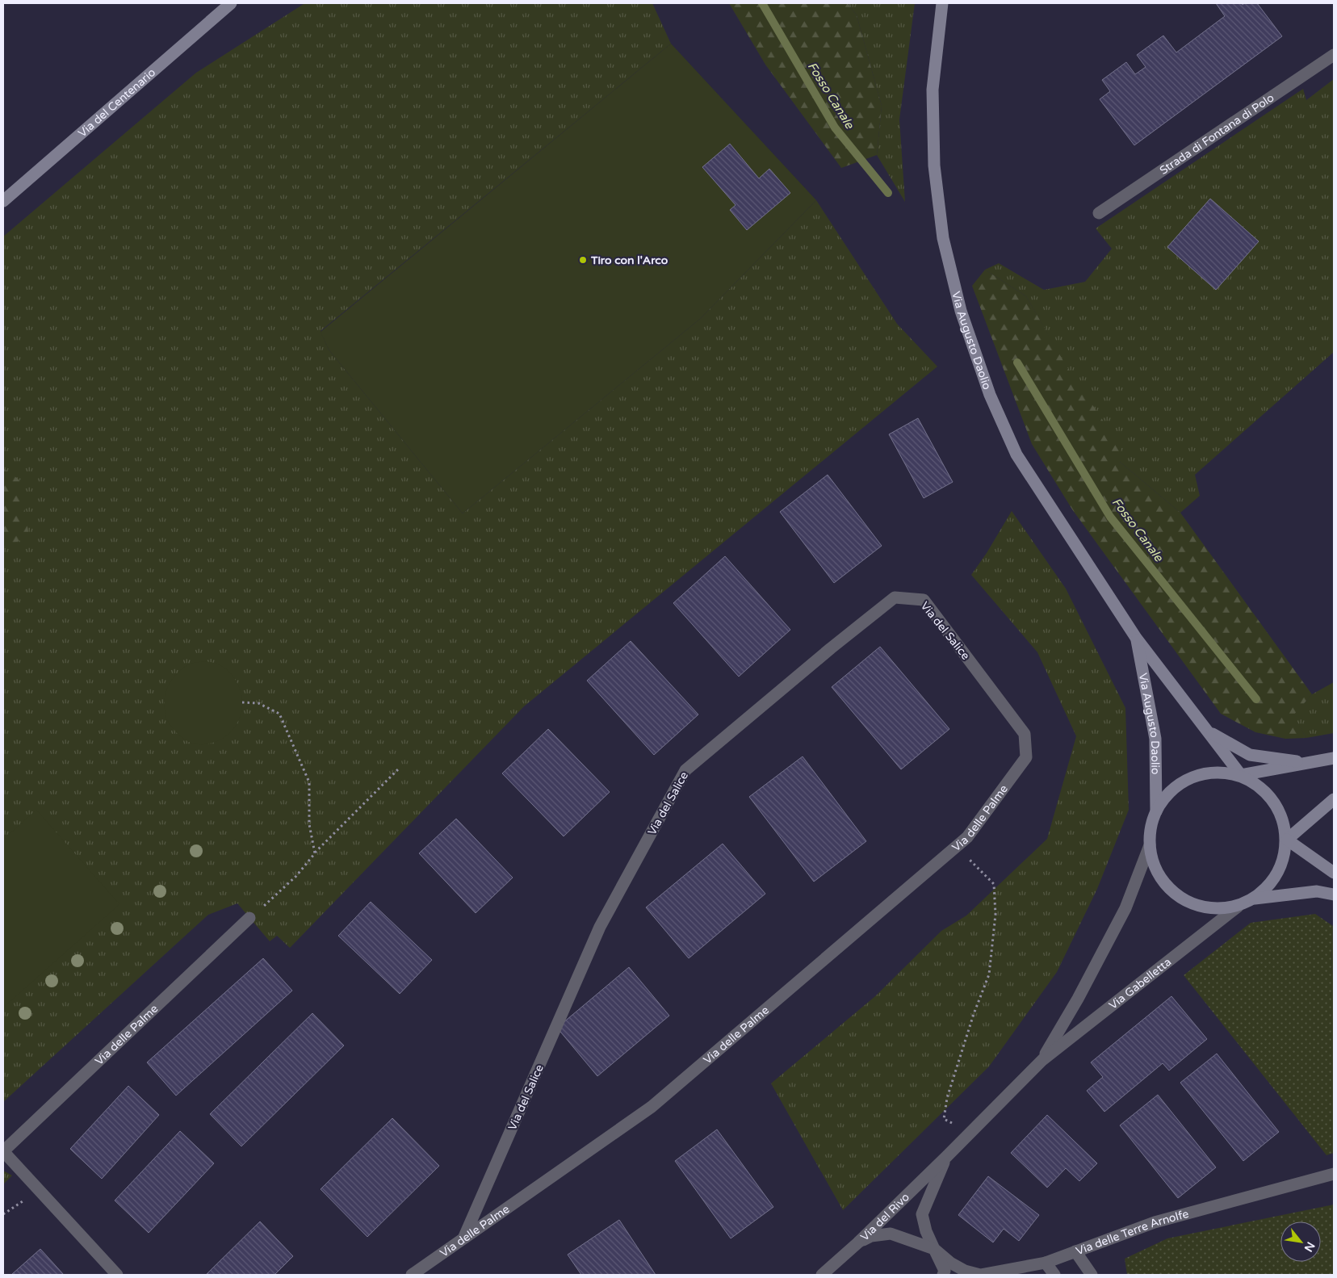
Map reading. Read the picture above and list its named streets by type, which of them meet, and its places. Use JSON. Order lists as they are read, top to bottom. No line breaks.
{"streets":{"street":["Via del Centenario","Strada di Fontana di Polo","Via Augusto Daolio","Via del Salice","Via delle Palme","Via Gabelletta","Via del Rivo","Via delle Terre Arnolfe"]},"crossings":[["Via Augusto Daolio","Via Gabelletta"],["Via del Salice","Via delle Palme"],["Via Gabelletta","Via del Rivo"],["Via Gabelletta","Via delle Terre Arnolfe"],["Via del Rivo","Via delle Terre Arnolfe"]],"water":["Fosso Canale"],"places":["Tiro con l'Arco"],"north":"bottom right"}
